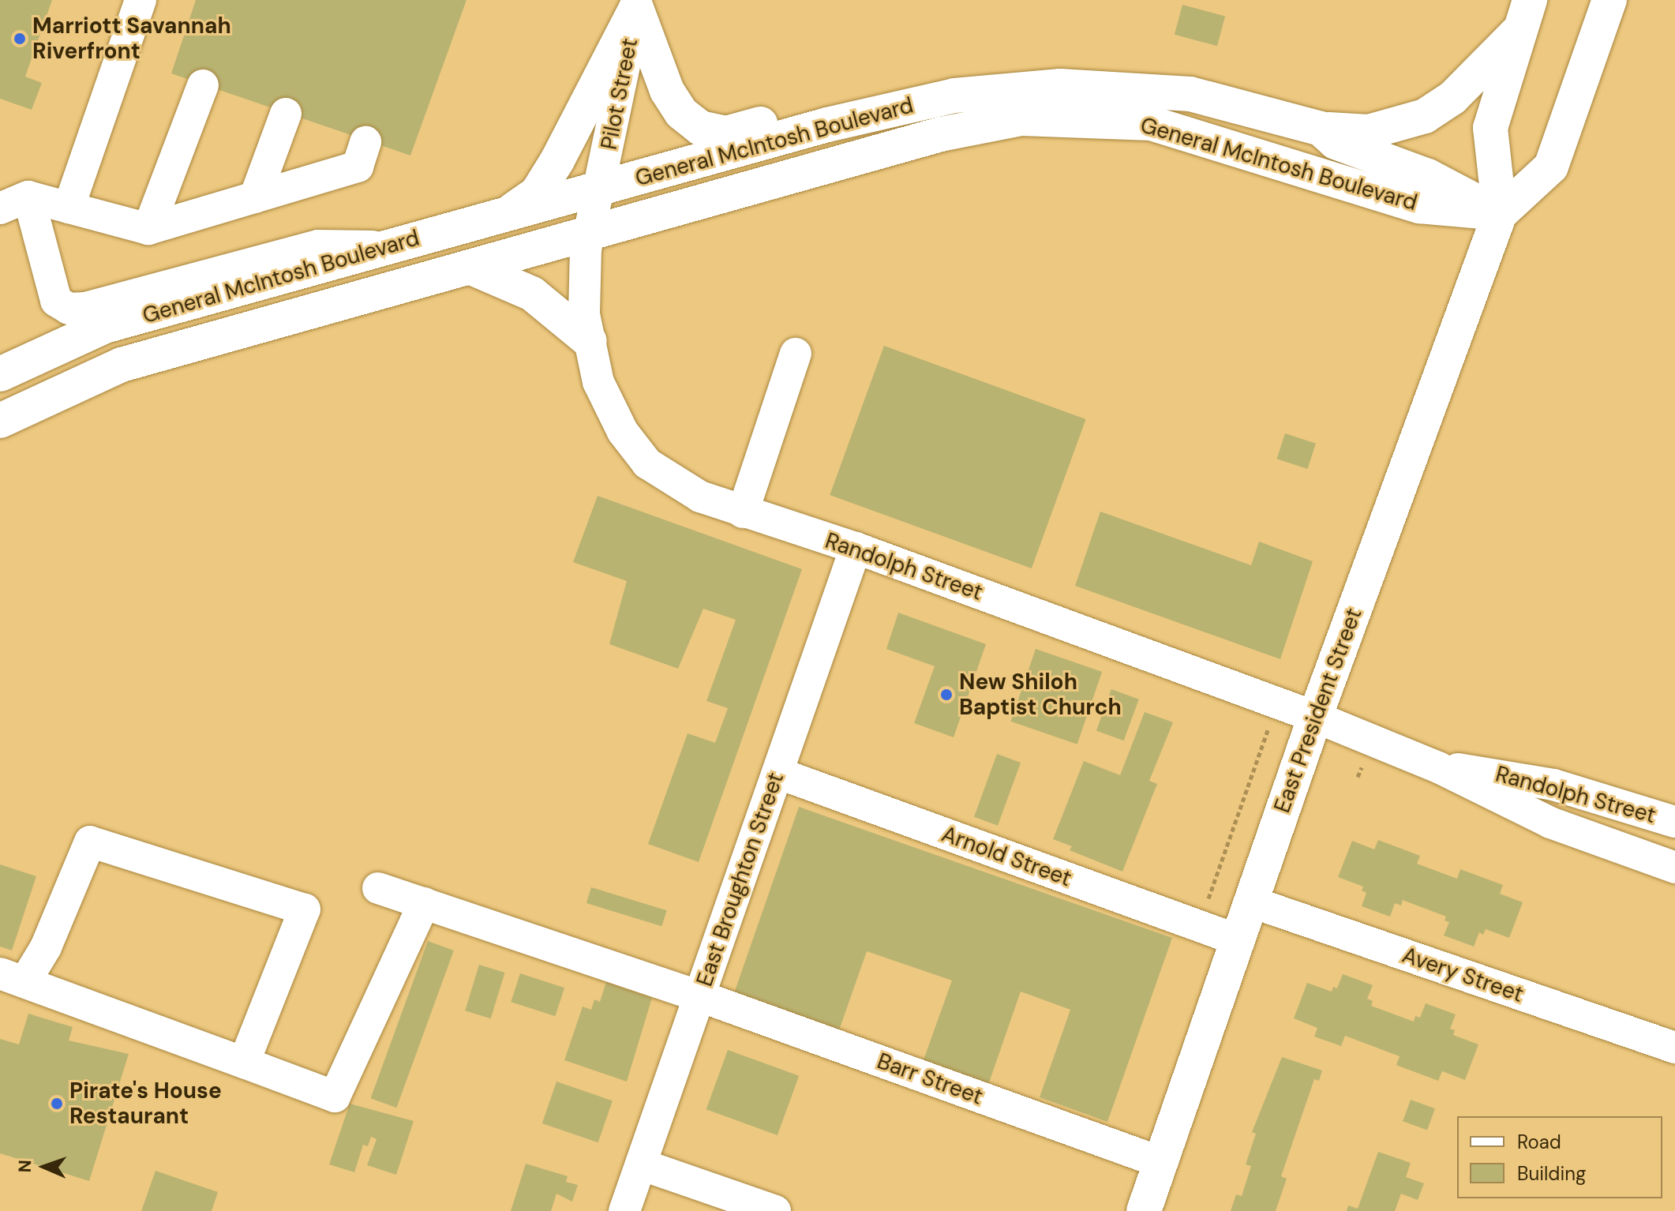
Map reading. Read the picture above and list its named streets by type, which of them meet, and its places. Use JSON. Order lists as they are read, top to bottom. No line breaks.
{"streets":{"main road":["General McIntosh Boulevard","East President Street"],"street":["Pilot Street","Randolph Street","Arnold Street","East Broughton Street","Avery Street","Barr Street"]},"crossings":[["Pilot Street","General McIntosh Boulevard"],["Pilot Street","Randolph Street"],["General McIntosh Boulevard","Randolph Street"],["General McIntosh Boulevard","East President Street"],["Randolph Street","East President Street"],["Randolph Street","East Broughton Street"],["East President Street","Arnold Street"],["East President Street","Avery Street"],["East President Street","Barr Street"],["Arnold Street","East Broughton Street"],["East Broughton Street","Barr Street"]],"places":["Marriott Savannah Riverfront","New Shiloh Baptist Church","Pirate's House Restaurant"],"legend":["Road","Building"],"north":"left"}
